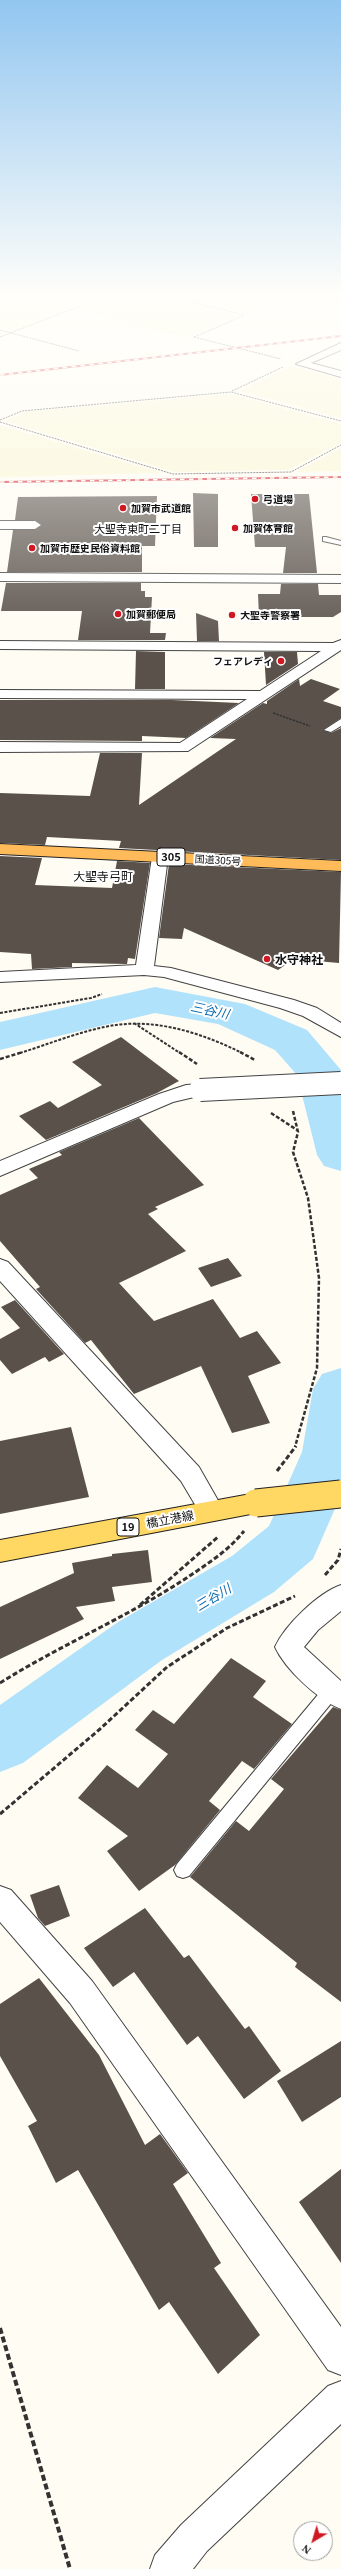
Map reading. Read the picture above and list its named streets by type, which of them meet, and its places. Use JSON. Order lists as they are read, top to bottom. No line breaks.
{"streets":{"highway":["305","国道305号"],"main road":["橋立港線","19"]},"districts":["大聖寺東町二丁目","大聖寺弓町"],"water":["三谷川"],"places":["弓道場","加賀市武道館","加賀体育館","加賀市歴史民俗資料館","加賀郵便局","大聖寺警察署","フェアレディ","水守神社"],"north":"bottom left"}
